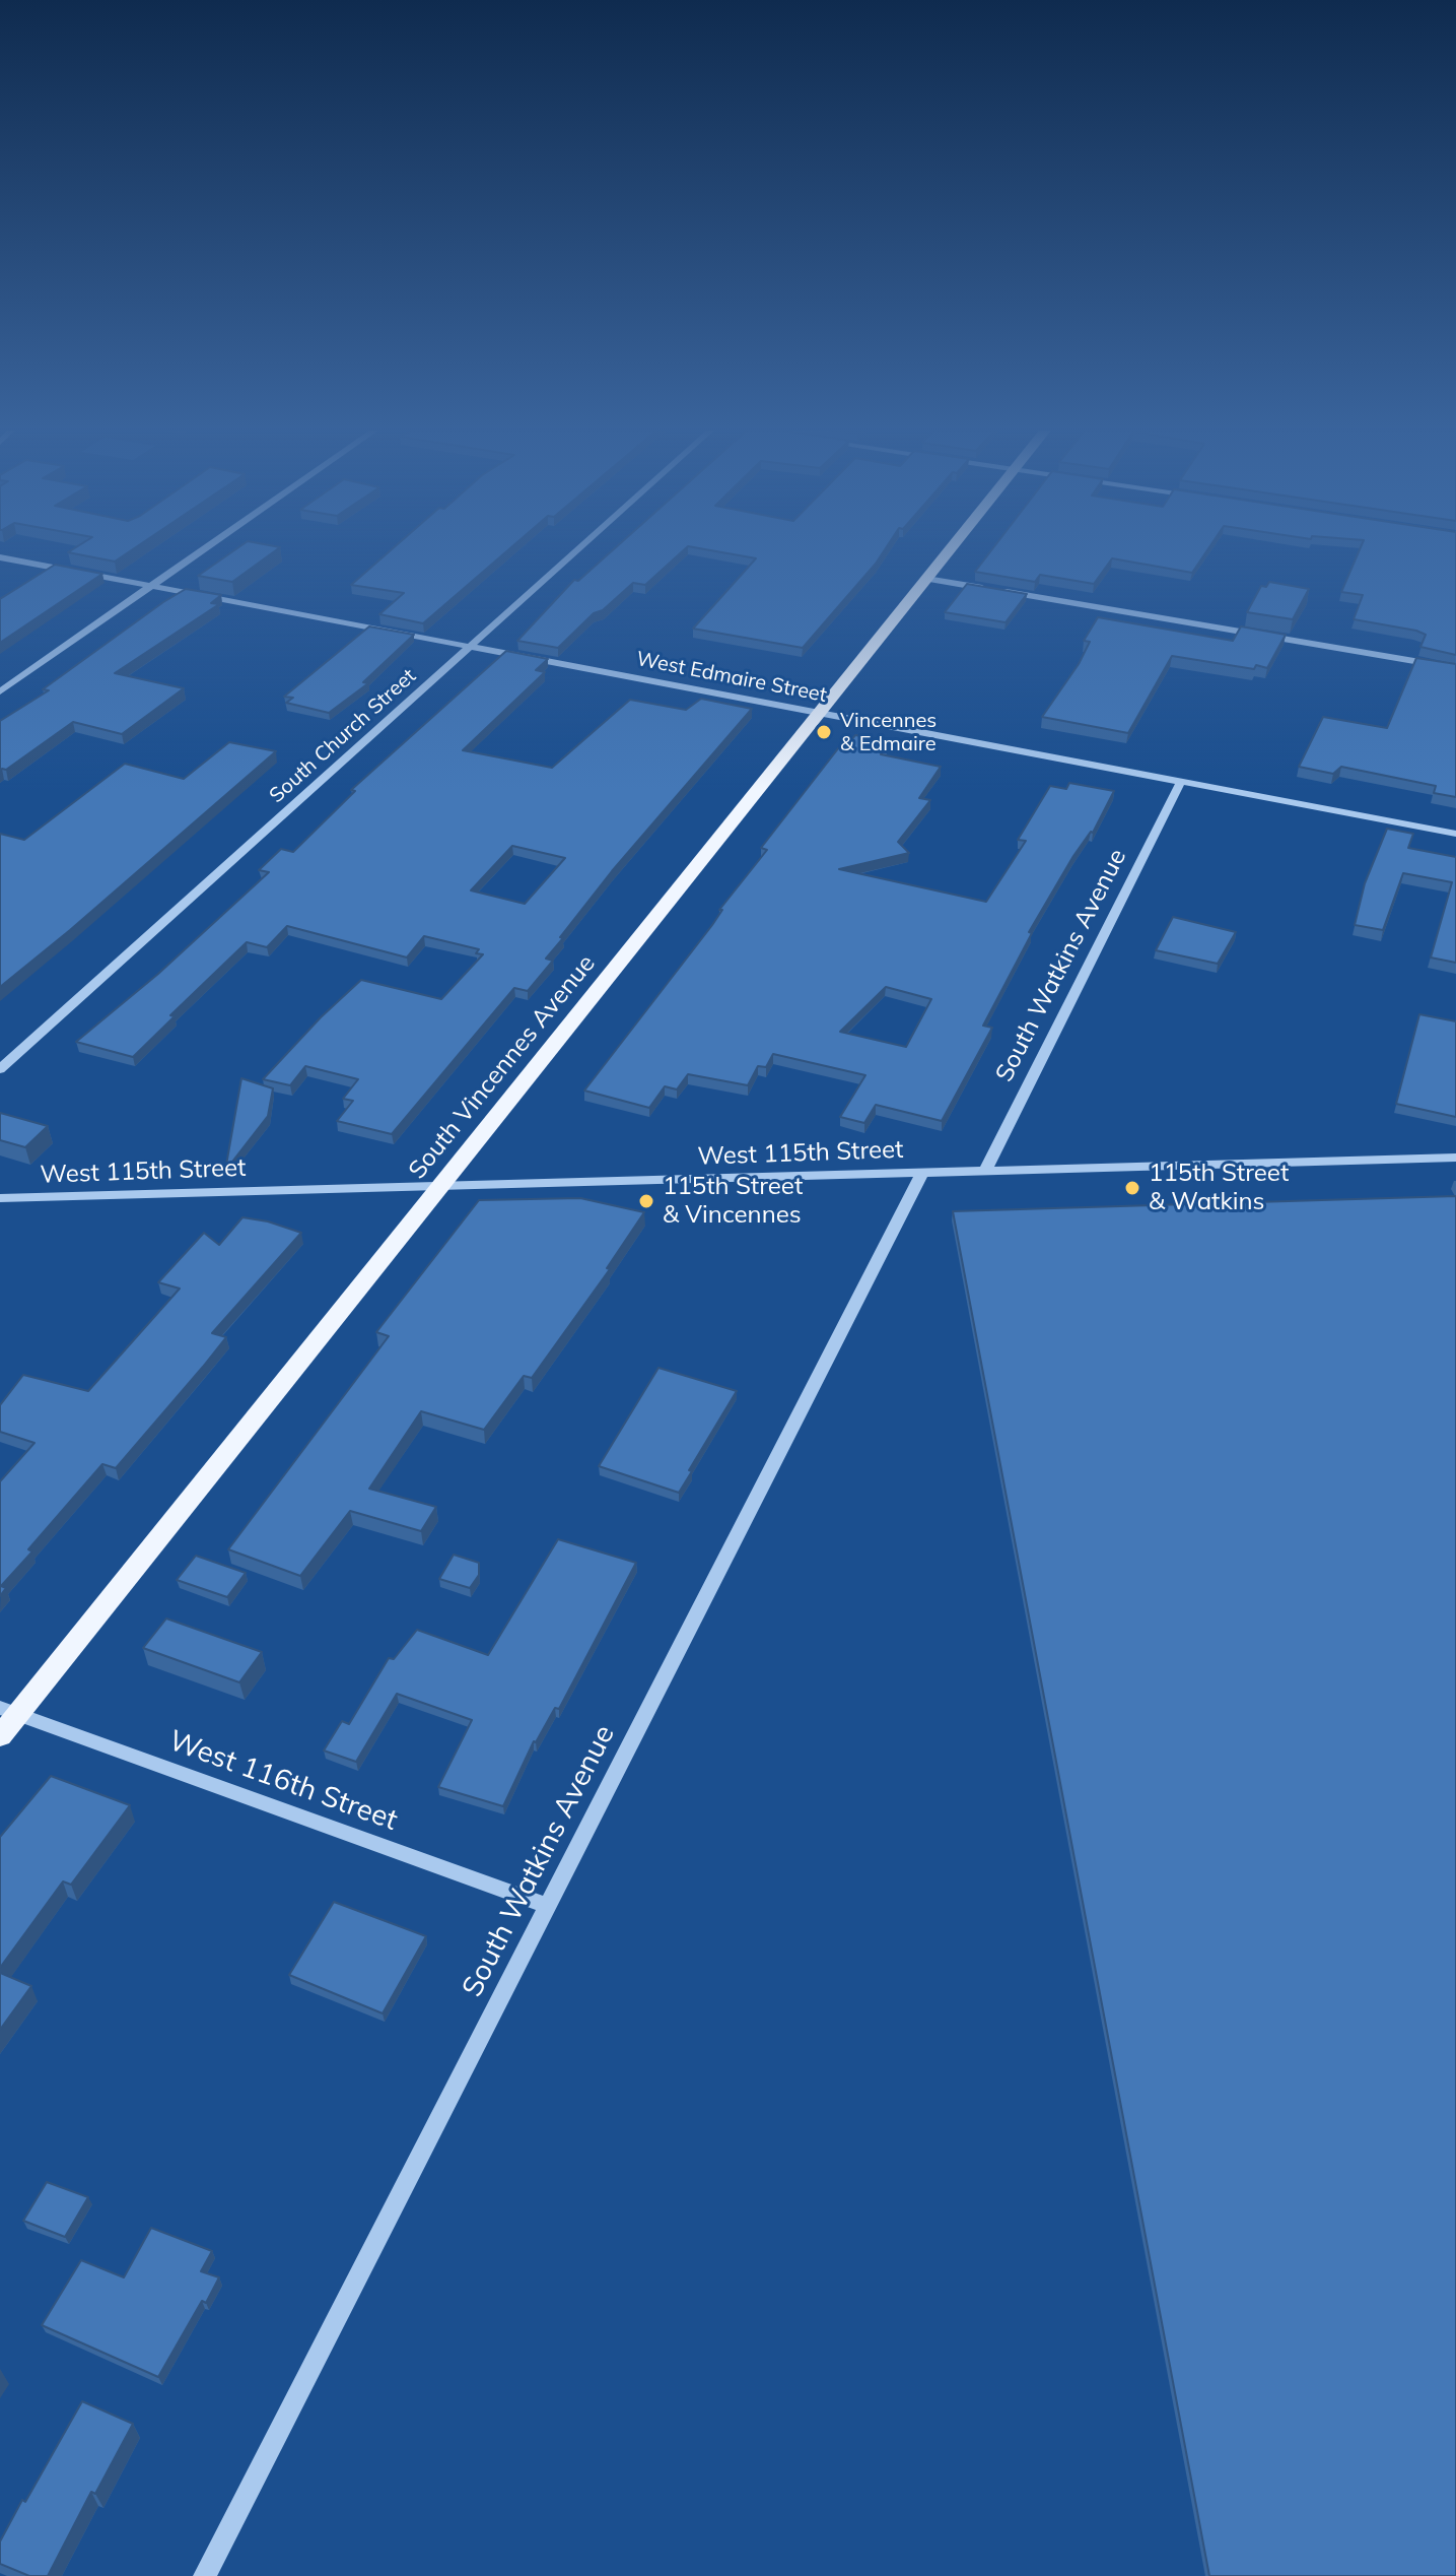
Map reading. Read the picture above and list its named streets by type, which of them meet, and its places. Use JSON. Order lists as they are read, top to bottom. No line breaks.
{"streets":{"main road":["South Vincennes Avenue"],"street":["West Edmaire Street","South Church Street","South Watkins Avenue","West 115th Street","West 116th Street"]},"crossings":[["West Edmaire Street","South Church Street"],["West Edmaire Street","South Watkins Avenue"],["West Edmaire Street","South Vincennes Avenue"],["South Watkins Avenue","West 115th Street"],["South Watkins Avenue","West 116th Street"],["South Vincennes Avenue","West 115th Street"],["South Vincennes Avenue","West 116th Street"]],"places":["Vincennes & Edmaire","115th Street & Watkins","115th Street & Vincennes"]}
